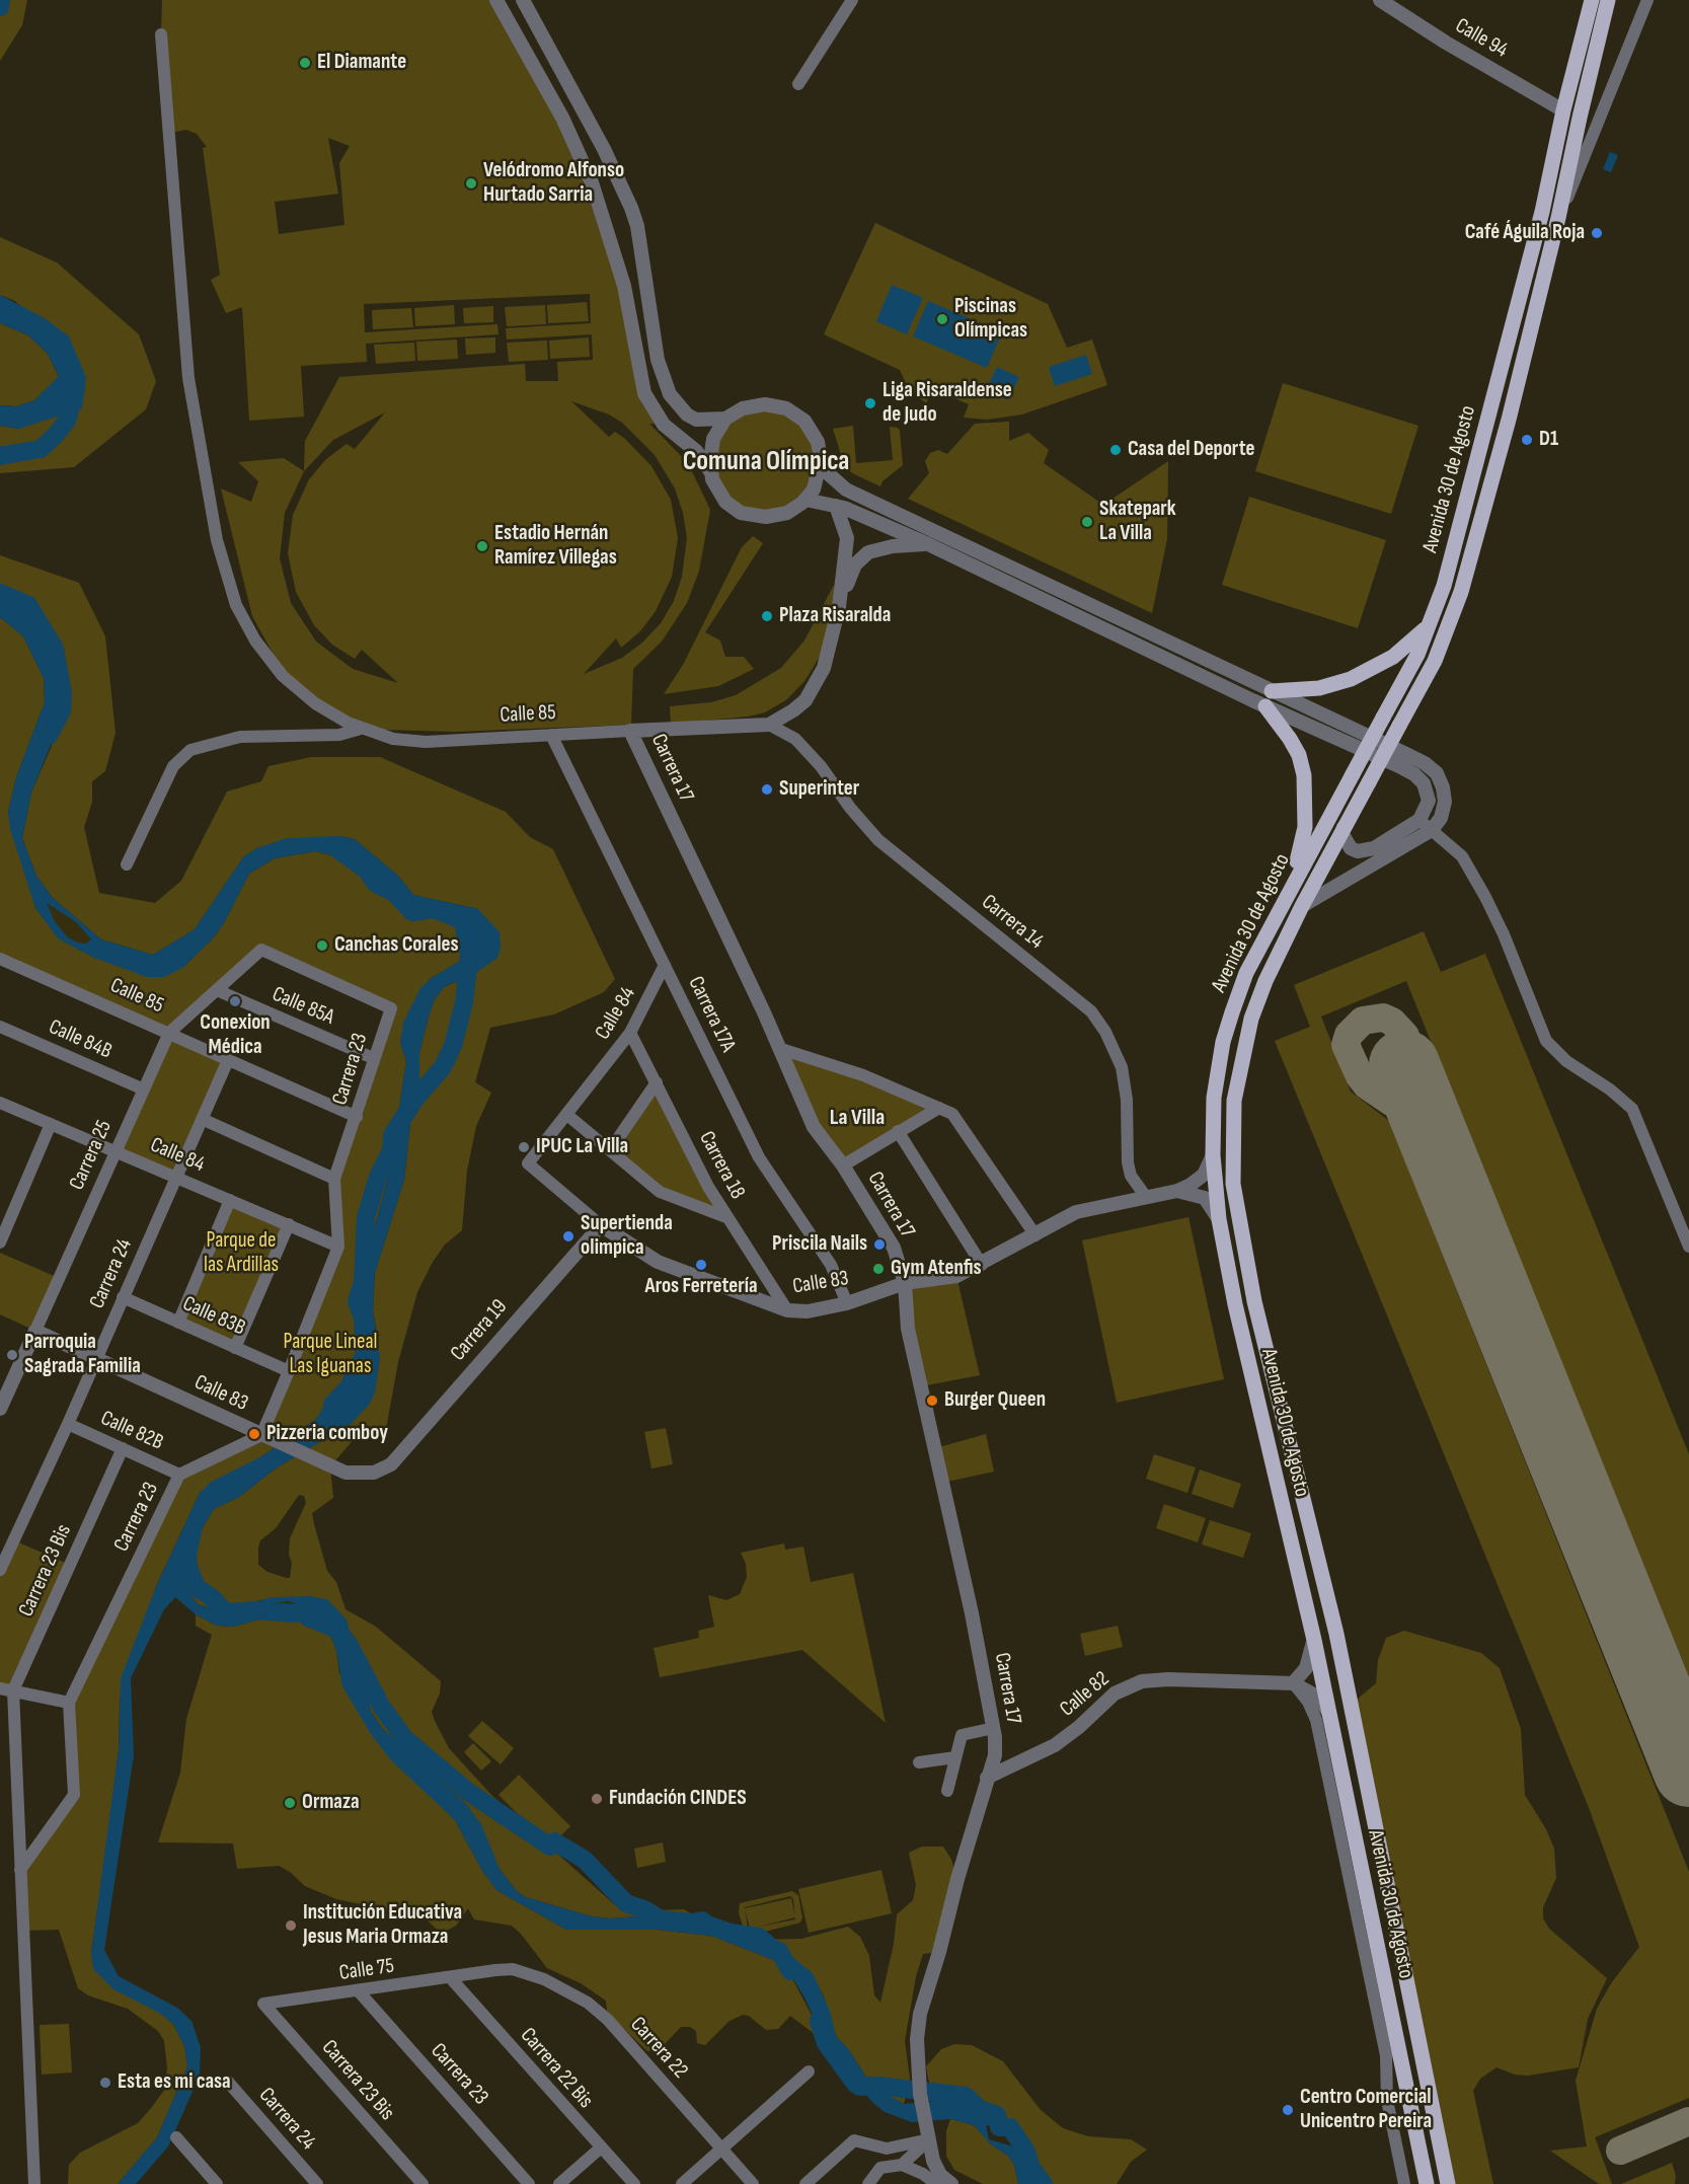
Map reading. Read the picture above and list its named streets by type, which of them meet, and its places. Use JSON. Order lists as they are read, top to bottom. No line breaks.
{"streets":{"main road":["Avenida 30 de Agosto"],"street":["Calle 94","Calle 85","Carrera 17","Carrera 14","Calle 85A","Calle 84","Carrera 17A","Calle 84B","Carrera 23","Carrera 25","Carrera 18","Carrera 24","Calle 83","Calle 83B","Carrera 19","Calle 82B","Carrera 23 Bis","Calle 82","Calle 75","Carrera 22","Carrera 22 Bis"]},"crossings":[["Calle 94","Avenida 30 de Agosto"],["Avenida 30 de Agosto","Calle 83"],["Avenida 30 de Agosto","Calle 82"],["Calle 85","Carrera 17"],["Calle 85","Carrera 14"],["Calle 85","Carrera 17A"],["Calle 85","Carrera 23"],["Calle 85","Carrera 25"],["Calle 85","Carrera 24"],["Carrera 17","Calle 83"],["Carrera 17","Calle 82"],["Carrera 14","Calle 83"],["Calle 85A","Carrera 23"],["Calle 85A","Carrera 25"],["Calle 84","Carrera 17A"],["Calle 84","Carrera 23"],["Calle 84","Carrera 25"],["Calle 84","Carrera 18"],["Calle 84","Carrera 24"],["Calle 84","Calle 83"],["Carrera 17A","Calle 83"],["Calle 84B","Carrera 25"],["Carrera 23","Carrera 25"],["Carrera 23","Calle 83"],["Carrera 23","Calle 83B"],["Carrera 23","Calle 82B"],["Carrera 23","Carrera 23 Bis"],["Carrera 23","Calle 75"],["Carrera 25","Calle 83"],["Carrera 18","Calle 83"],["Carrera 24","Calle 83"],["Carrera 24","Calle 83B"],["Carrera 24","Calle 82B"],["Calle 83","Carrera 19"],["Calle 82B","Carrera 23 Bis"],["Carrera 23 Bis","Calle 75"],["Calle 75","Carrera 22"],["Calle 75","Carrera 22 Bis"]],"districts":["Comuna Olímpica","La Villa"],"parks":["Parque de las Ardillas","Parque Lineal Las Iguanas"],"places":["El Diamante","Velódromo Alfonso Hurtado Sarria","Café Águila Roja","Piscinas Olímpicas","Liga Risaraldense de Judo","D1","Casa del Deporte","Skatepark La Villa","Estadio Hernán Ramírez Villegas","Plaza Risaralda","Superinter","Canchas Corales","Conexion Médica","IPUC La Villa","Supertienda olimpica","Priscila Nails","Aros Ferretería","Gym Atenfis","Parroquia Sagrada Familia","Burger Queen","Pizzeria comboy","Fundación CINDES","Ormaza","Institución Educativa Jesus Maria Ormaza","Esta es mi casa","Centro Comercial Unicentro Pereira"]}
